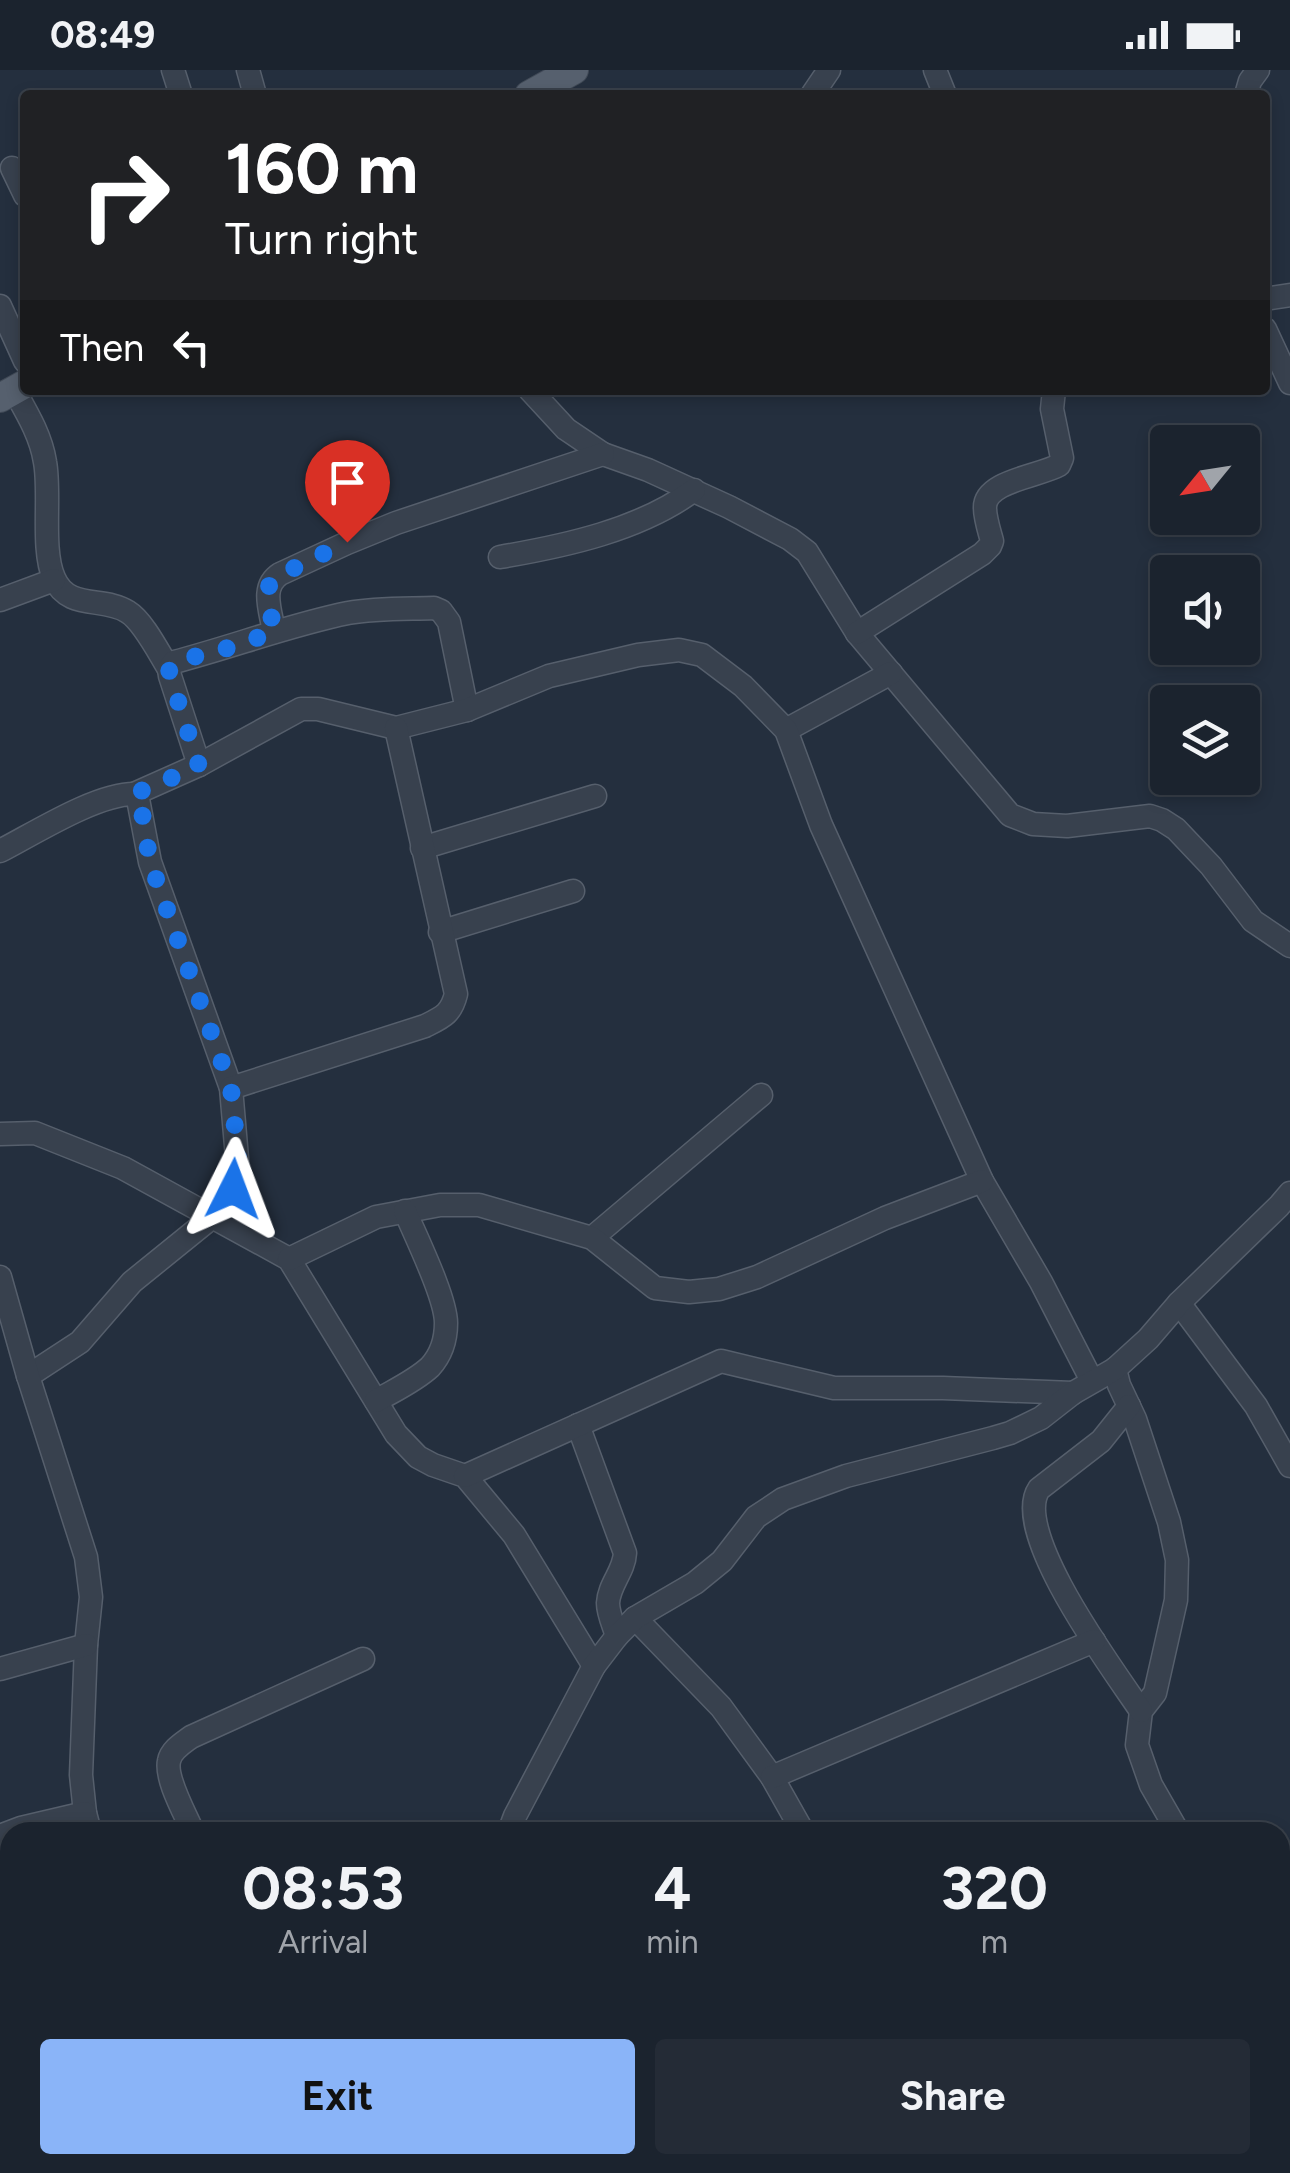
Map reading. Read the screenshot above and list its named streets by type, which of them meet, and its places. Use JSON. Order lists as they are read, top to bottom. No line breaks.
{"north":"bottom left","page":{"status":"08:49","turn":["160 m","Turn right"],"then":"Then","eta":["08:53","Arrival","4","min","320","m"],"buttons":["Exit","Share"]}}
